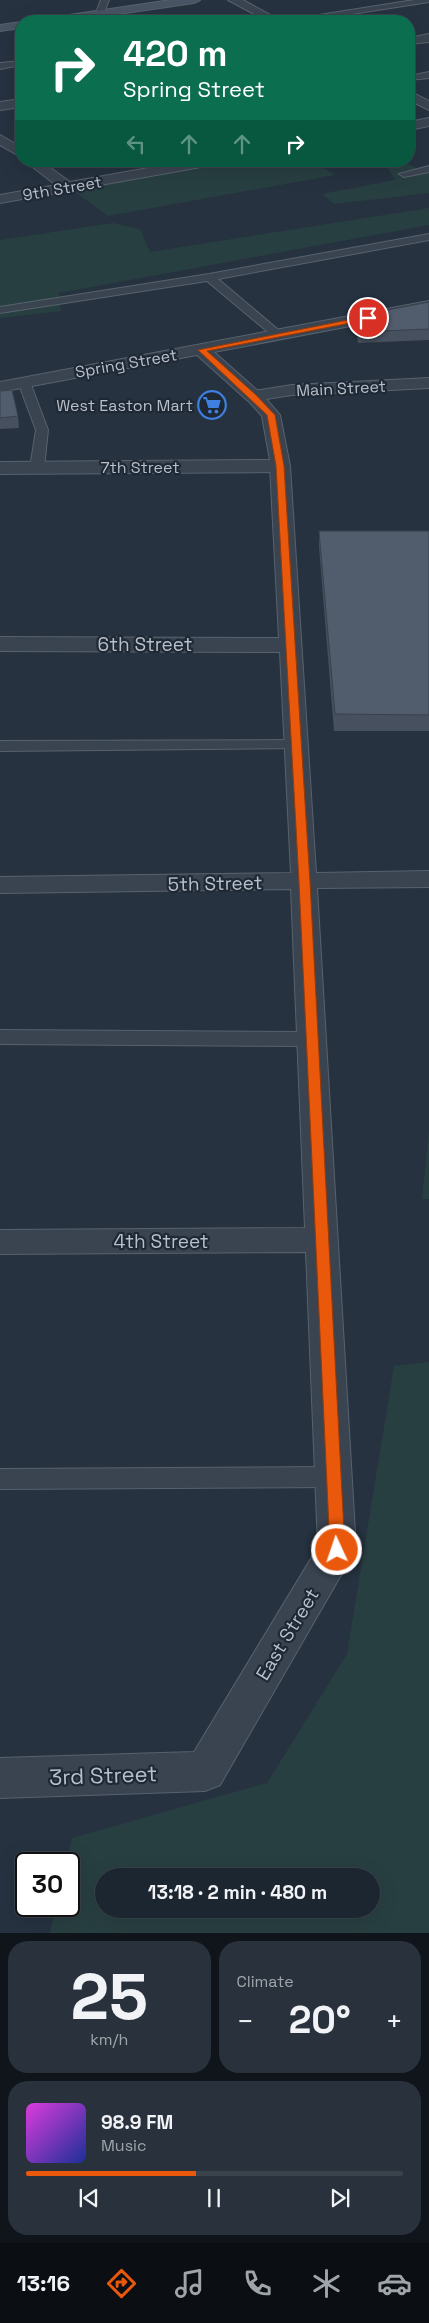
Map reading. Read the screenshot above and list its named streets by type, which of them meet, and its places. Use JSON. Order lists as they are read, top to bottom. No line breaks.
{"streets":{"street":["9th Street","Spring Street","Main Street","7th Street","6th Street","5th Street","4th Street","East Street","3rd Street"]},"crossings":[["Spring Street","East Street"],["Main Street","East Street"],["7th Street","East Street"],["6th Street","East Street"],["5th Street","East Street"],["4th Street","East Street"],["East Street","3rd Street"]],"places":{"supermarket":["West Easton Mart"]},"page":{"turn":["420 m","Spring Street"],"limit":"30","trip":"13:18 · 2 min · 480 m","tile":[["25","km/h"],"Climate"],"heat":["−","20°","+"],"song":["98.9 FM","Music"],"tabs":"13:16"}}
